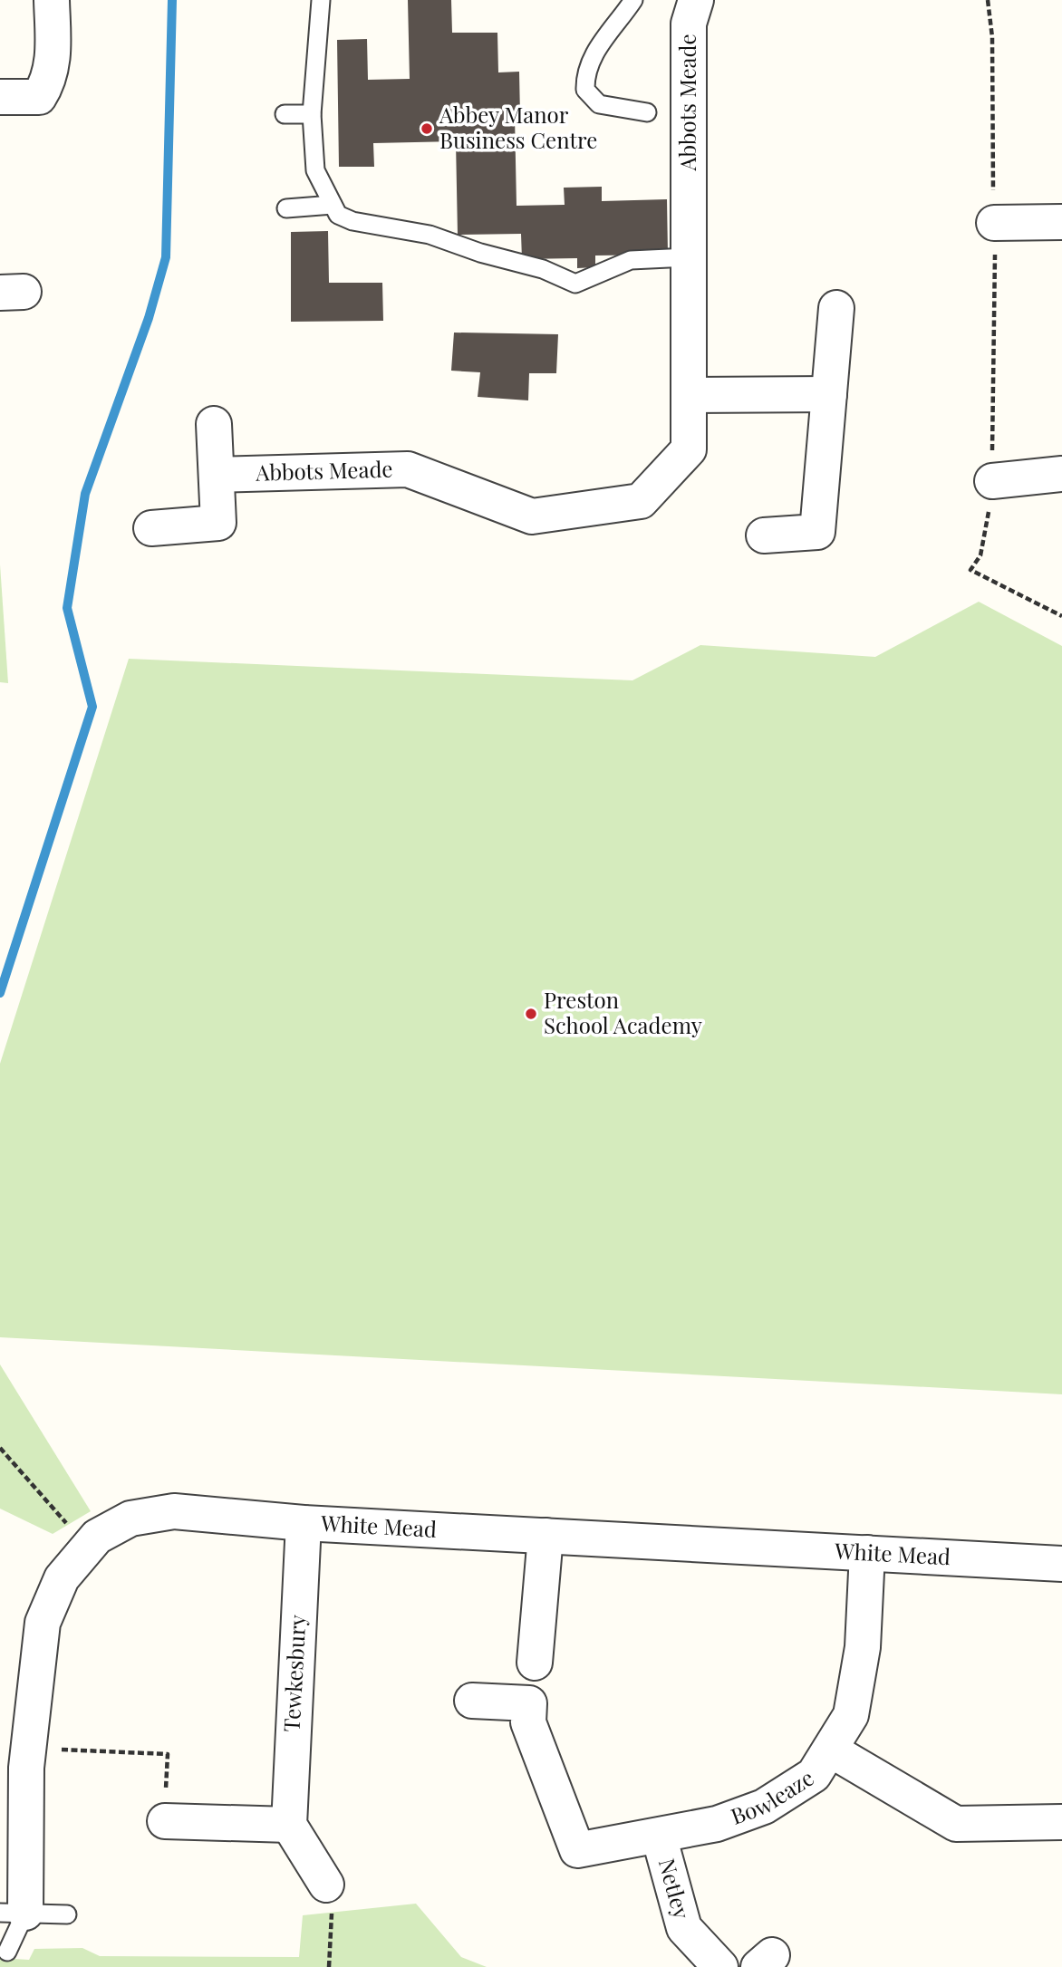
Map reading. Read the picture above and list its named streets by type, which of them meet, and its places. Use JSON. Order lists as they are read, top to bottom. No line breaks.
{"streets":{"street":["Abbots Meade","White Mead","Tewkesbury","Bowleaze","Netley"]},"crossings":[["White Mead","Tewkesbury"],["White Mead","Bowleaze"],["Bowleaze","Netley"]],"places":["Abbey Manor Business Centre","Preston School Academy"]}
